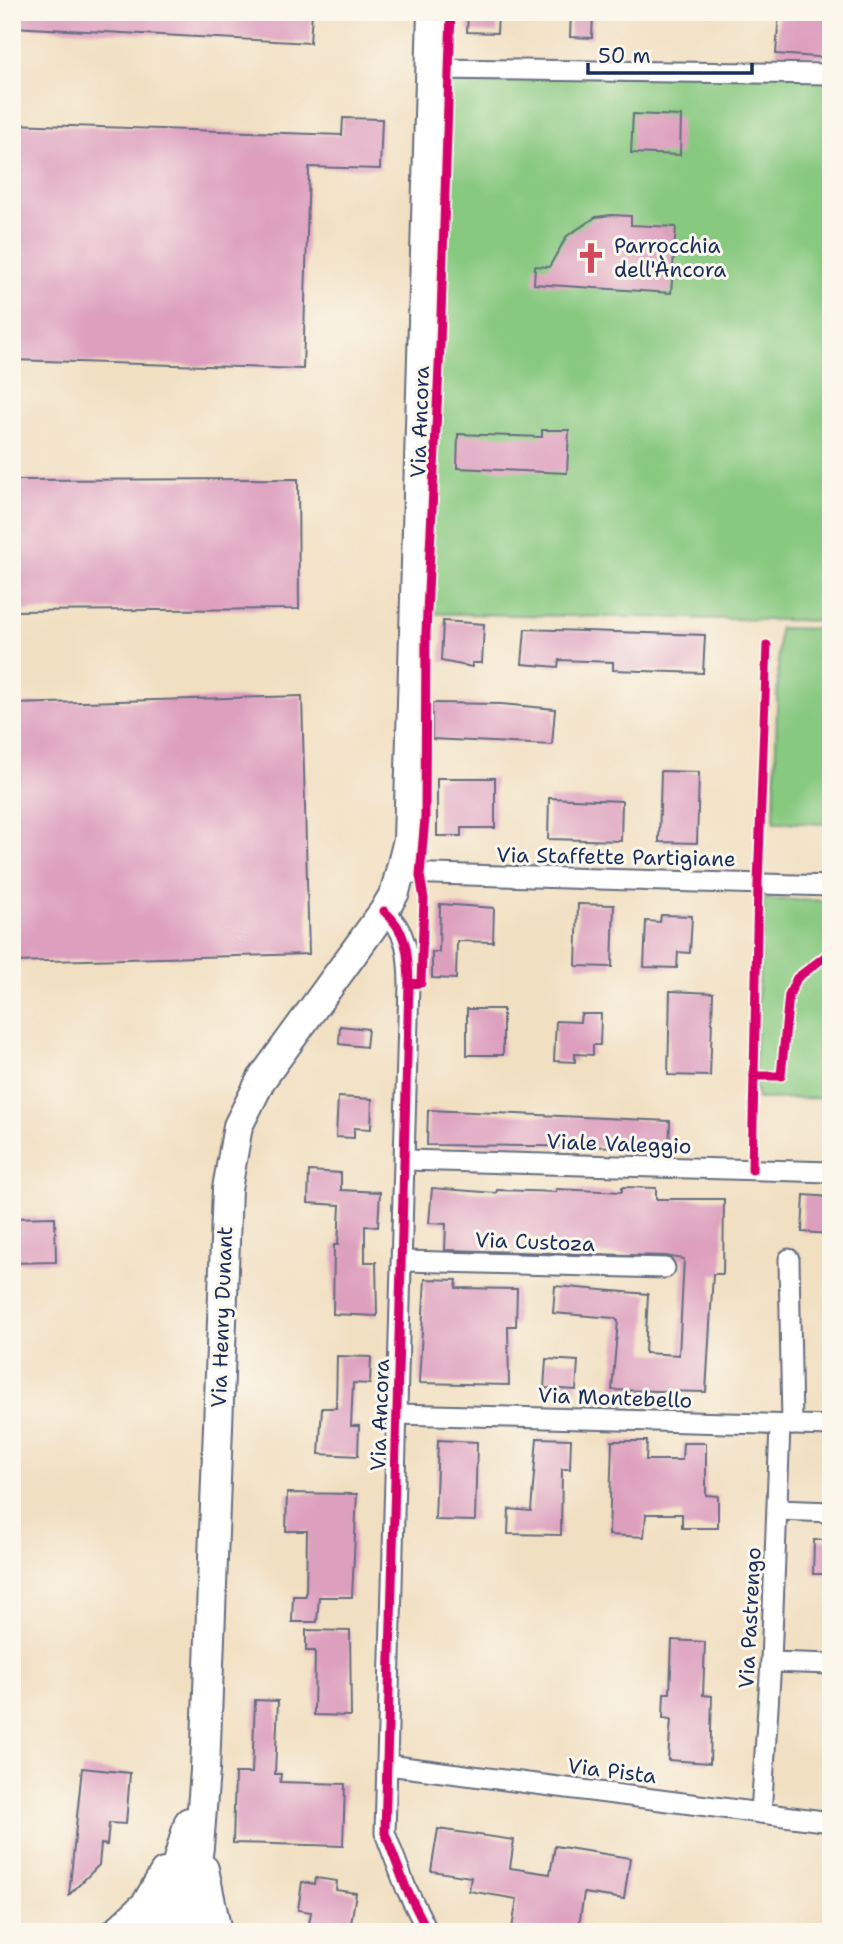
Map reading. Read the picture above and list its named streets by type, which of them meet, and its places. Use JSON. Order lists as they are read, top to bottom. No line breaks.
{"streets":{"main road":["Via Ancora","Via Henry Dunant"],"street":["Via Staffette Partigiane","Viale Valeggio","Via Custoza","Via Montebello","Via Pastrengo","Via Pista"]},"crossings":[["Via Ancora","Via Staffette Partigiane"],["Via Ancora","Viale Valeggio"],["Via Ancora","Via Custoza"],["Via Ancora","Via Henry Dunant"],["Via Ancora","Via Montebello"],["Via Ancora","Via Pista"],["Via Montebello","Via Pastrengo"],["Via Pastrengo","Via Pista"]],"places":{"church":["Parrocchia dell'Àncora"]},"scale_bar":"50 m"}
